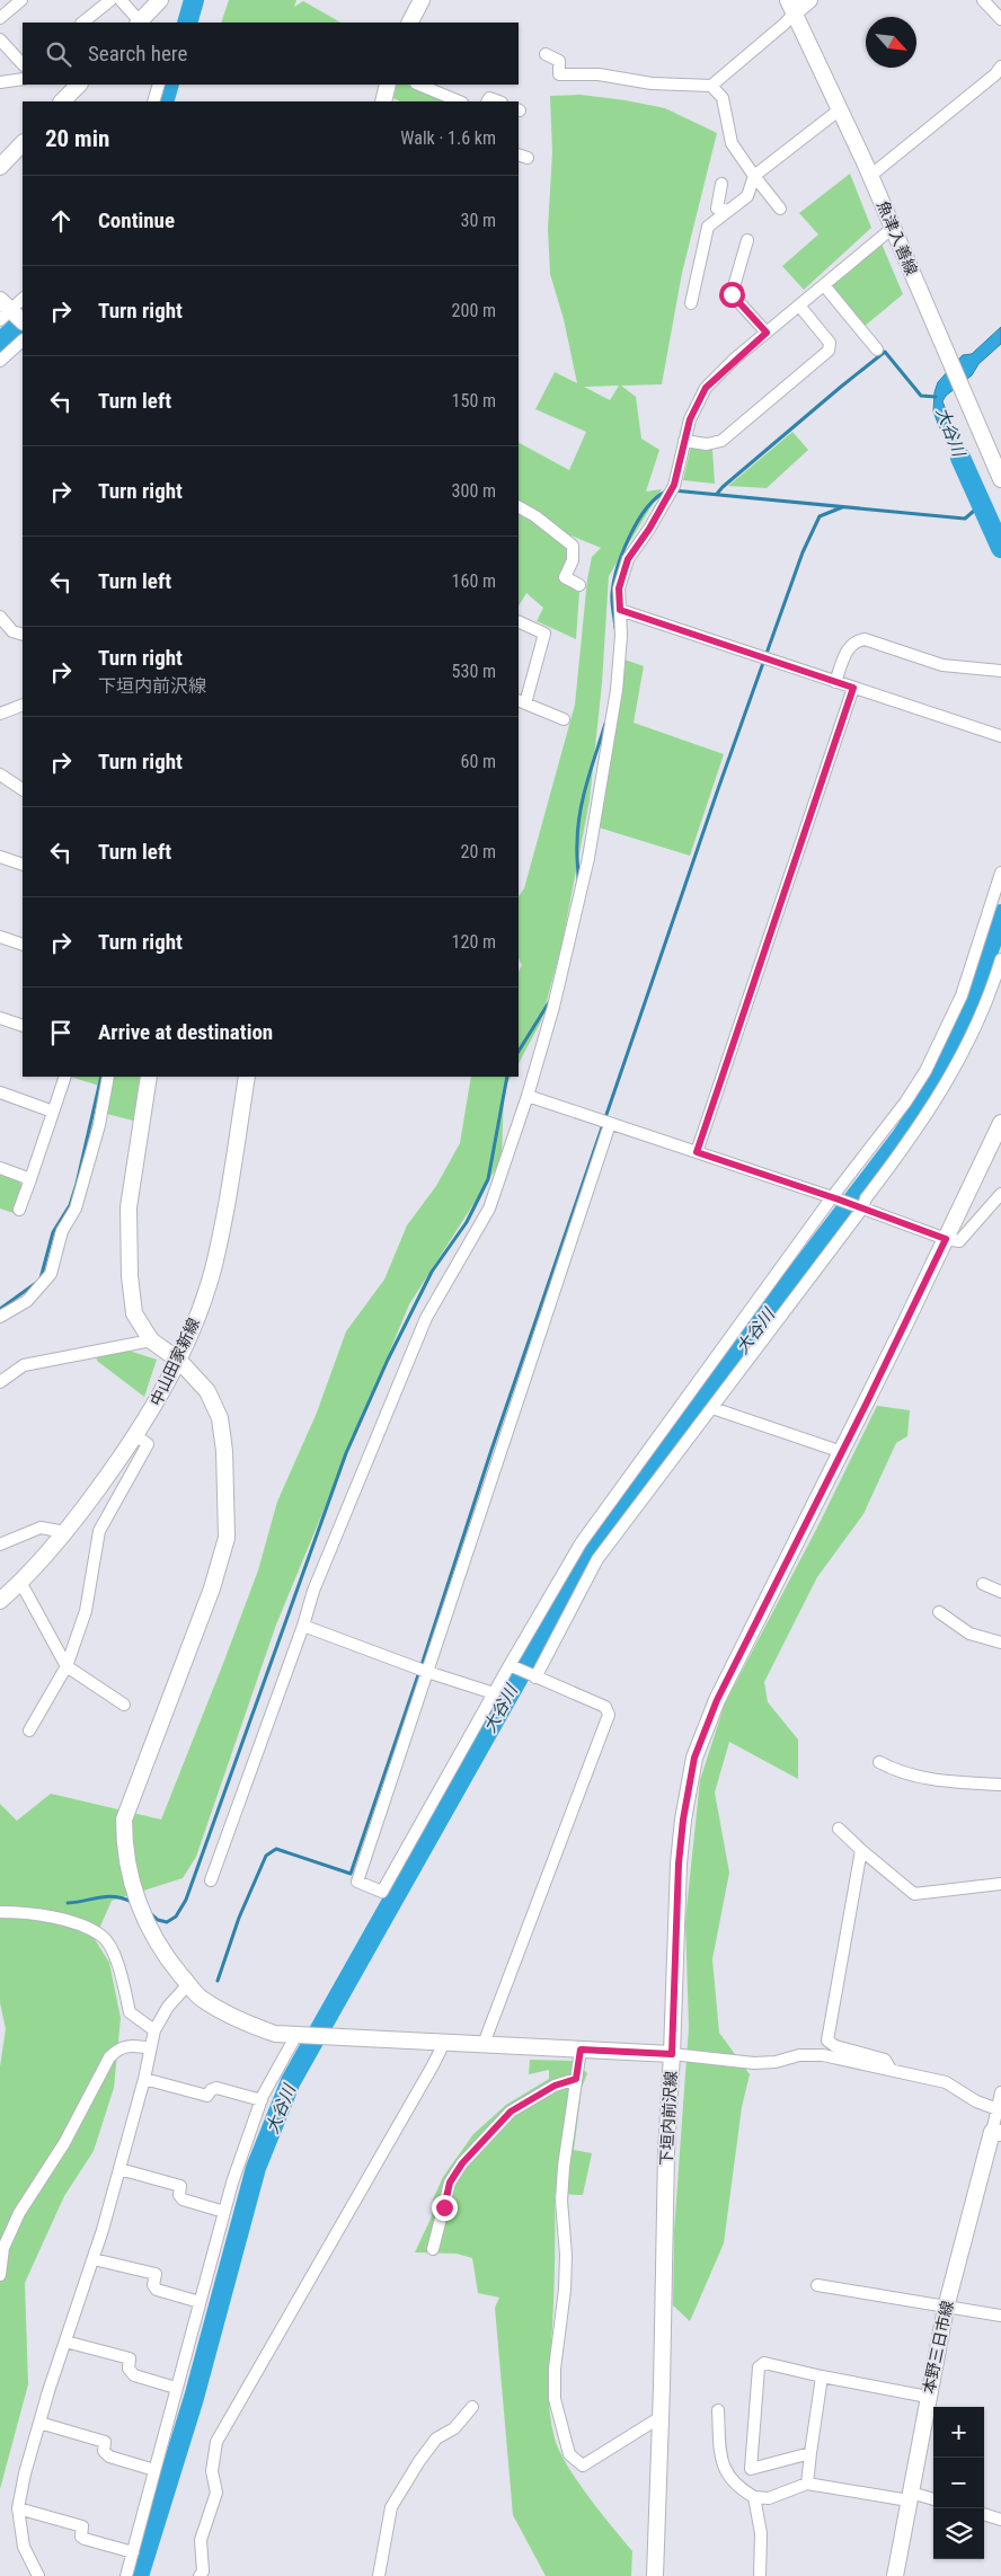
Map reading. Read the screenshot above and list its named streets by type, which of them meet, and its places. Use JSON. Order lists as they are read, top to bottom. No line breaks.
{"streets":{"main road":["魚津入善線","中山田家新線","下垣内前沢線","本野三日市線"]},"water":["大谷川"],"north":"bottom right","page":{"search":"Search here","heading":["20 min","Walk · 1.6 km"],"list":[["Continue","30 m"],["Turn right","200 m"],["Turn left","150 m"],["Turn right","300 m"],["Turn left","160 m"],["Turn right","下垣内前沢線","530 m"],["Turn right","60 m"],["Turn left","20 m"],["Turn right","120 m"],"Arrive at destination"],"map_buttons":["+","−"]}}
